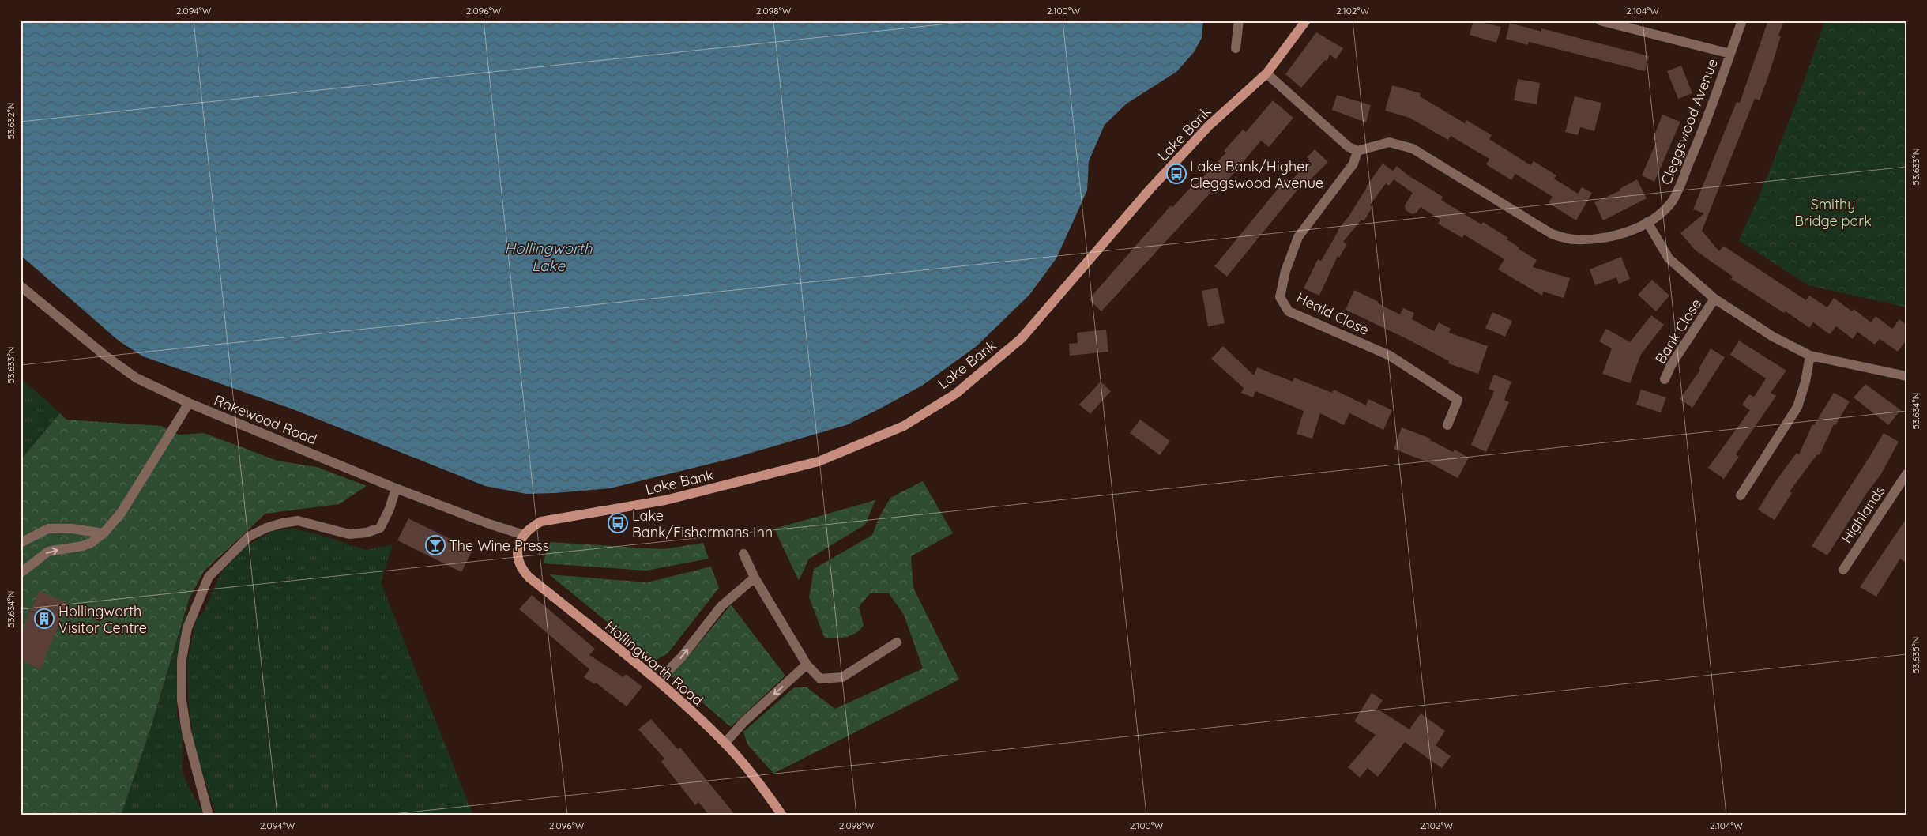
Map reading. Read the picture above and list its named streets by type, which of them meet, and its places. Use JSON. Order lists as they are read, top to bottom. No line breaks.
{"streets":{"main road":["Lake Bank","Hollingworth Road"],"street":["Cleggswood Avenue","Heald Close","Bank Close","Rakewood Road","Highlands"]},"crossings":[["Cleggswood Avenue","Heald Close"],["Lake Bank","Rakewood Road"],["Lake Bank","Hollingworth Road"],["Rakewood Road","Hollingworth Road"]],"water":["Hollingworth Lake"],"parks":["Smithy Bridge park"],"places":{"bus stop":["Lake Bank/Higher Cleggswood Avenue","Lake Bank/Fishermans Inn"],"bar":["The Wine Press"],"building":["Hollingworth Visitor Centre"]},"coordinates":["2.094°W","2.096°W","2.098°W","2.100°W","2.102°W","2.104°W","53.632°N","53.633°N","53.634°N","53.635°N"]}
